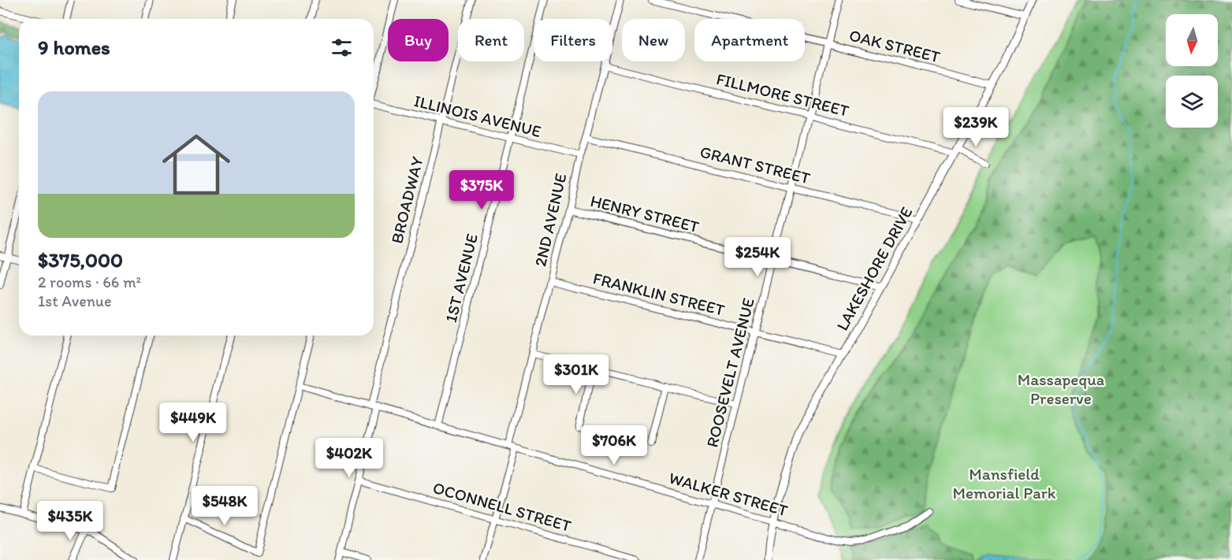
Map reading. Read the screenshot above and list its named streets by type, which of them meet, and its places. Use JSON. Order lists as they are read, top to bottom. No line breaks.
{"streets":{"street":["OAK STREET","FILLMORE STREET","ILLINOIS AVENUE","GRANT STREET","BROADWAY","HENRY STREET","2ND AVENUE","LAKESHORE DRIVE","1ST AVENUE","FRANKLIN STREET","ROOSEVELT AVENUE","WALKER STREET","OCONNELL STREET"]},"crossings":[["OAK STREET","LAKESHORE DRIVE"],["OAK STREET","ROOSEVELT AVENUE"],["FILLMORE STREET","2ND AVENUE"],["FILLMORE STREET","LAKESHORE DRIVE"],["FILLMORE STREET","ROOSEVELT AVENUE"],["ILLINOIS AVENUE","BROADWAY"],["ILLINOIS AVENUE","2ND AVENUE"],["ILLINOIS AVENUE","1ST AVENUE"],["GRANT STREET","2ND AVENUE"],["GRANT STREET","LAKESHORE DRIVE"],["GRANT STREET","ROOSEVELT AVENUE"],["BROADWAY","WALKER STREET"],["HENRY STREET","2ND AVENUE"],["HENRY STREET","LAKESHORE DRIVE"],["HENRY STREET","ROOSEVELT AVENUE"],["2ND AVENUE","FRANKLIN STREET"],["2ND AVENUE","WALKER STREET"],["LAKESHORE DRIVE","FRANKLIN STREET"],["LAKESHORE DRIVE","WALKER STREET"],["1ST AVENUE","WALKER STREET"],["FRANKLIN STREET","ROOSEVELT AVENUE"],["ROOSEVELT AVENUE","WALKER STREET"]],"parks":["Massapequa Preserve","Mansfield Memorial Park"],"north":"bottom","page":{"chip":["Buy","Rent","Filters","New","Apartment"],"heading":"9 homes","list":[{"name":"$375,000","note":"2 rooms · 66 m² · 1st Avenue"}],"price":["$239K","$375K","$254K","$301K","$449K","$706K","$402K","$548K","$435K"]}}
